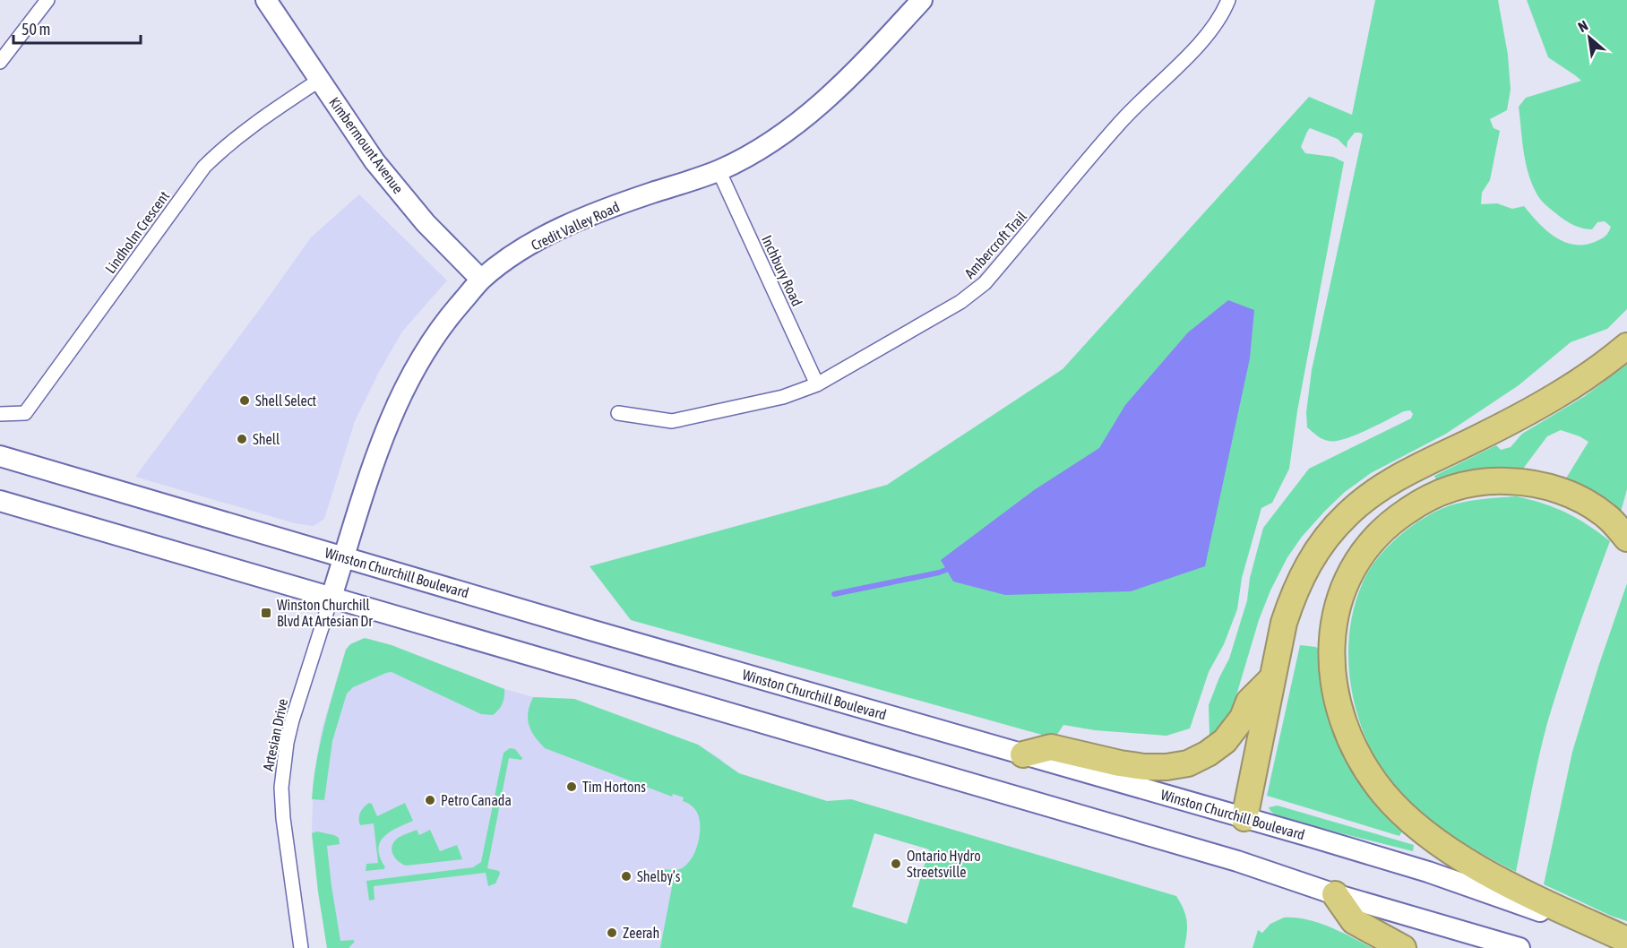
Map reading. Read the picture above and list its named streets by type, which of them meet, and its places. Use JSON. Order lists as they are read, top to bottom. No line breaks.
{"streets":{"main road":["Kimbermount Avenue","Credit Valley Road","Winston Churchill Boulevard"],"street":["Lindholm Crescent","Ambercroft Trail","Inchbury Road","Artesian Drive"]},"crossings":[["Kimbermount Avenue","Credit Valley Road"],["Kimbermount Avenue","Lindholm Crescent"],["Credit Valley Road","Inchbury Road"],["Credit Valley Road","Winston Churchill Boulevard"],["Credit Valley Road","Artesian Drive"],["Ambercroft Trail","Inchbury Road"]],"places":{"other":["Shell Select","Shell","Tim Hortons","Petro Canada","Ontario Hydro Streetsville","Shelby’s","Zeerah"],"transit":["Winston Churchill Blvd At Artesian Dr"]},"scale_bar":"50 m","north":"top left"}
